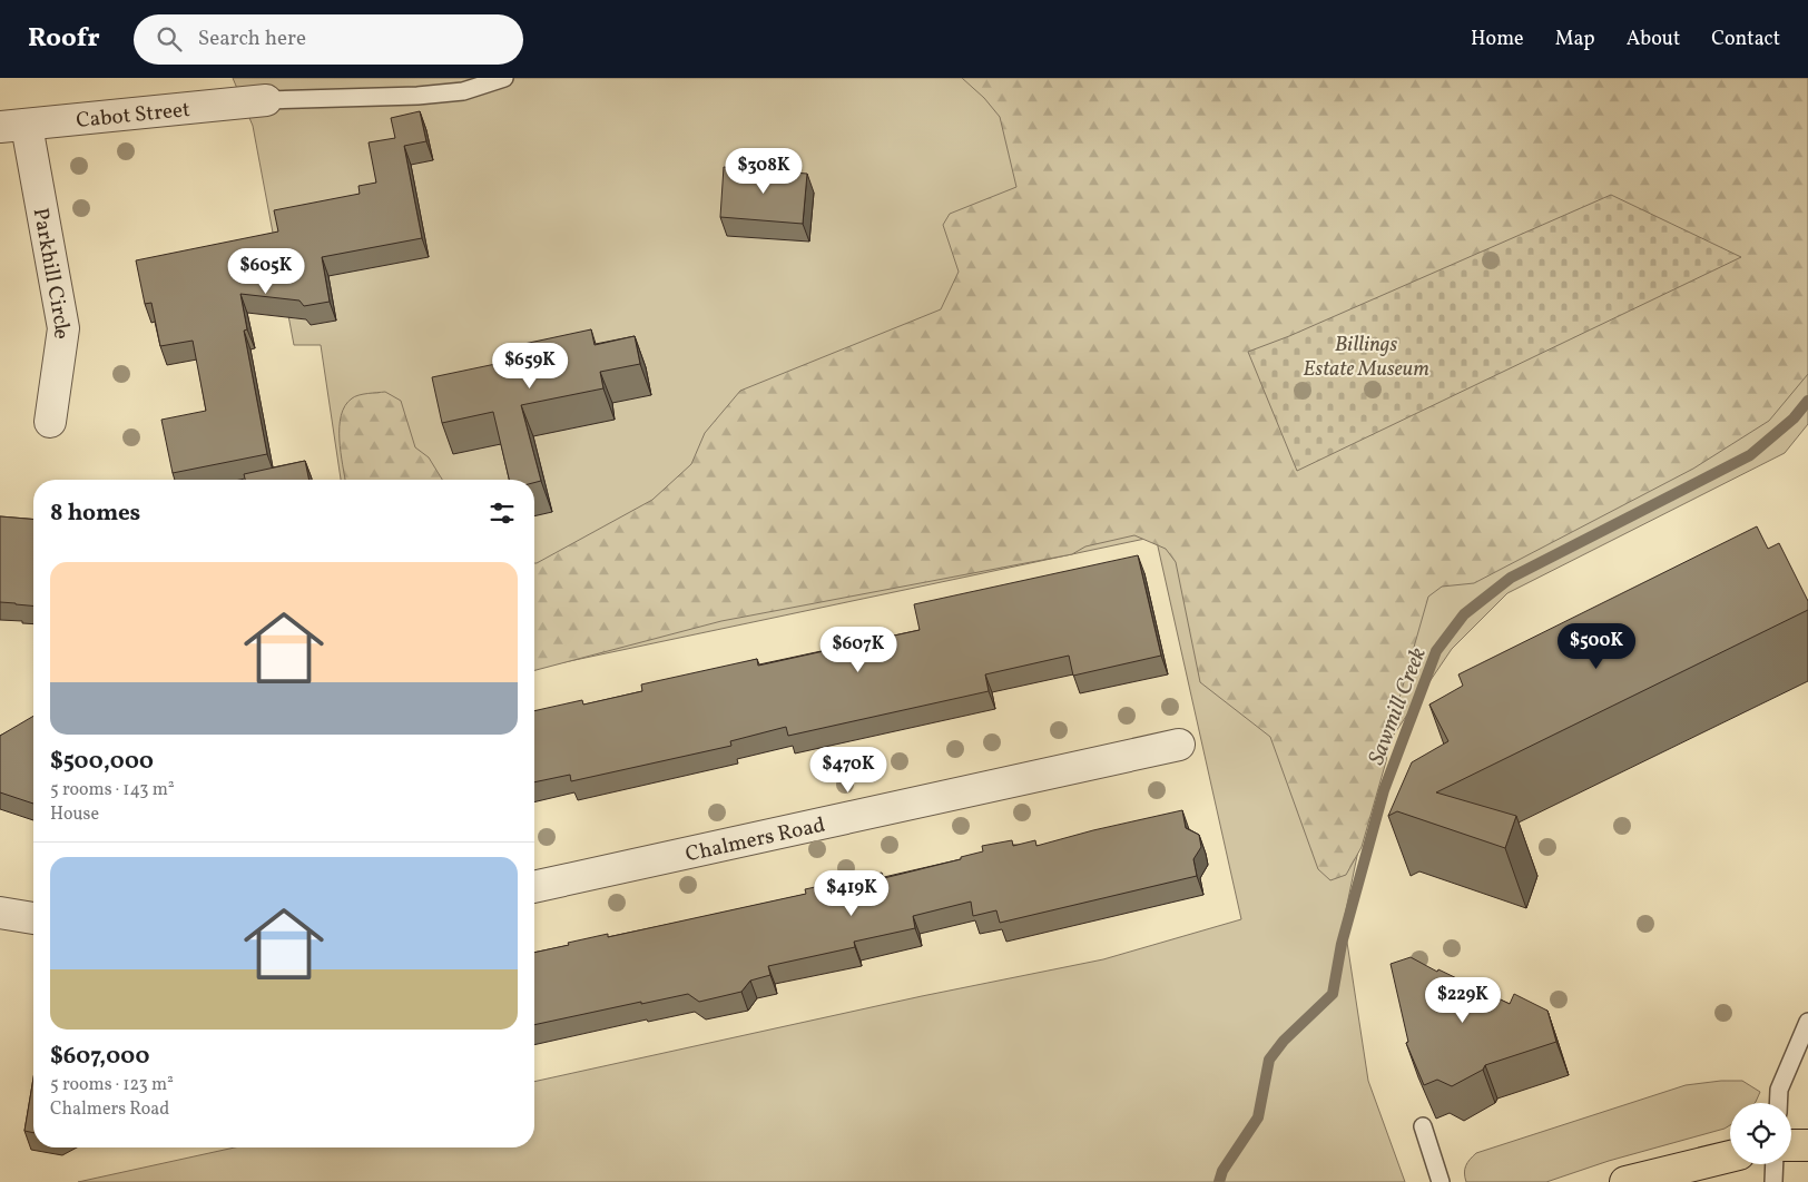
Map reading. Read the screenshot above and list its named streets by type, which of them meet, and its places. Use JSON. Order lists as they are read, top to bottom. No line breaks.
{"streets":{"street":["Cabot Street","Parkhill Circle","Chalmers Road"]},"crossings":[["Cabot Street","Parkhill Circle"]],"water":["Sawmill Creek"],"parks":["Billings Estate Museum"],"page":{"header":"Roofr","search":"Search here","nav":["Home","Map","About","Contact"],"price":["$308K","$605K","$659K","$500K","$607K","$470K","$419K","$229K"],"heading":"8 homes","list":[{"name":"$500,000","note":"5 rooms · 143 m² · House"},{"name":"$607,000","note":"5 rooms · 123 m² · Chalmers Road"}]}}
